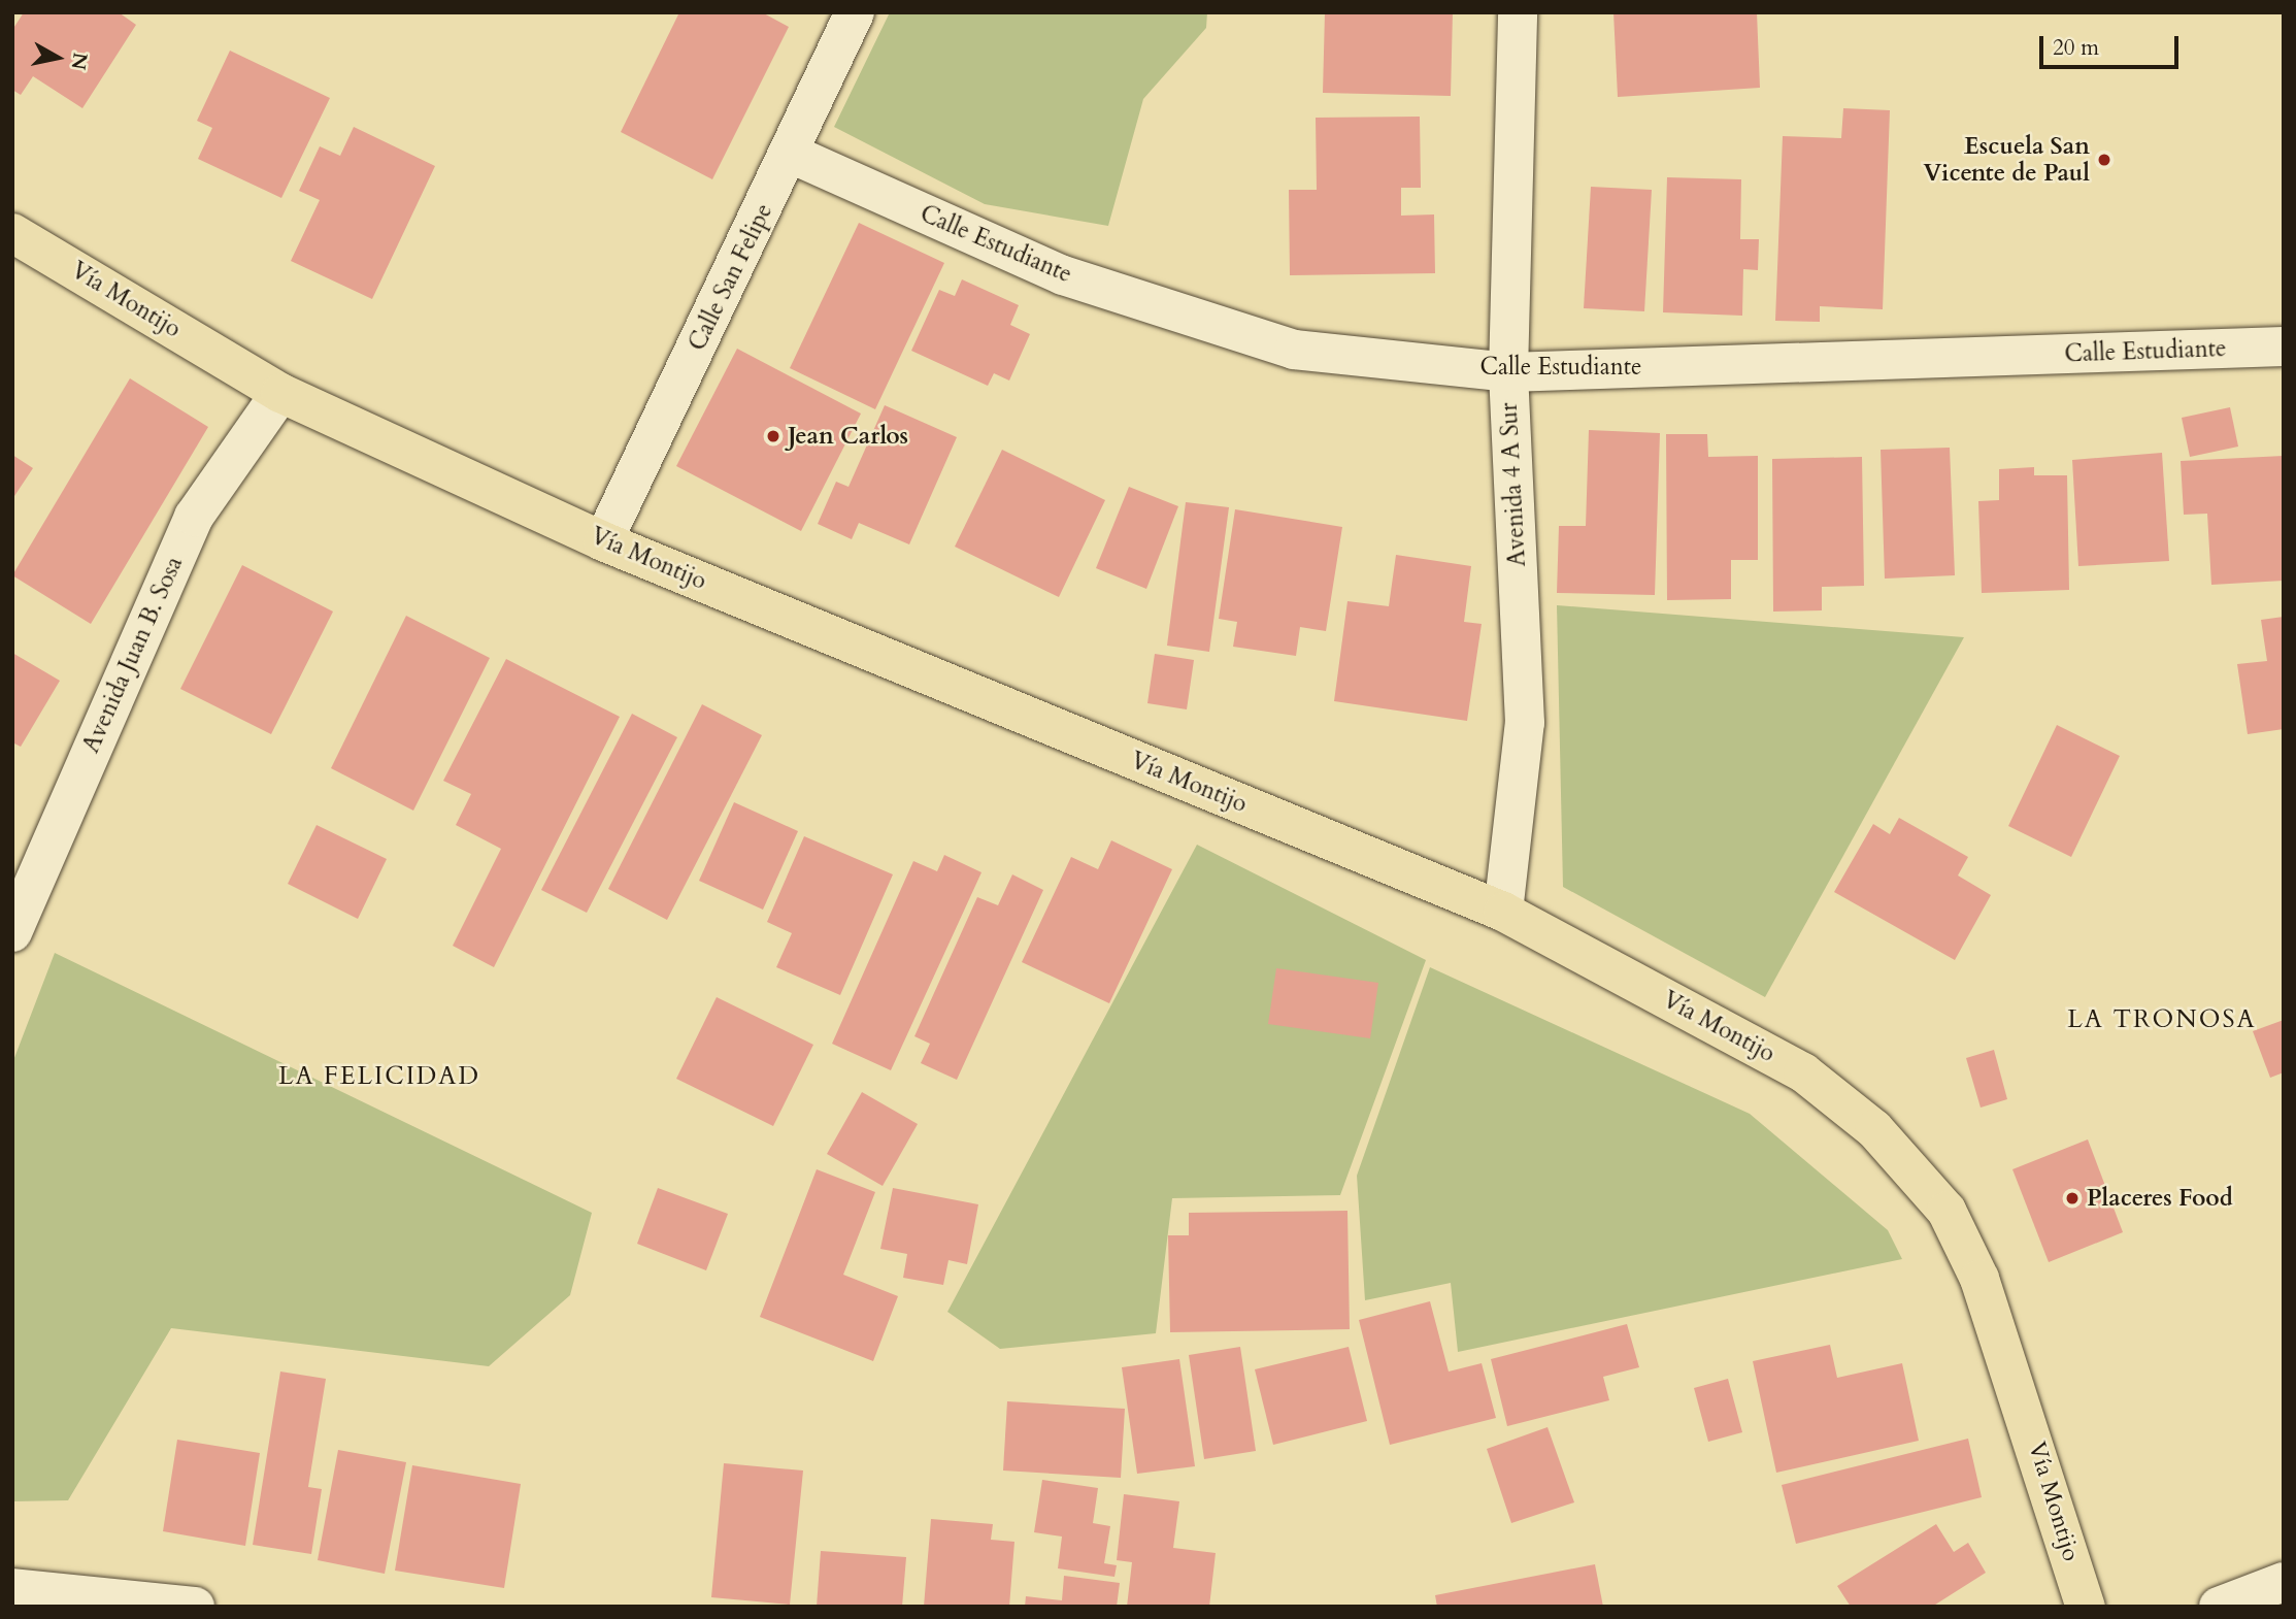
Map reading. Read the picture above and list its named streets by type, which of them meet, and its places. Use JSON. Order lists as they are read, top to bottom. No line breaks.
{"streets":{"main road":["Vía Montijo"],"street":["Calle Estudiante","Calle San Felipe","Avenida 4 A Sur","Avenida Juan B. Sosa"]},"crossings":[["Calle Estudiante","Calle San Felipe"],["Calle Estudiante","Avenida 4 A Sur"],["Calle San Felipe","Vía Montijo"],["Vía Montijo","Avenida 4 A Sur"],["Vía Montijo","Avenida Juan B. Sosa"]],"districts":["LA TRONOSA","LA FELICIDAD"],"places":["Escuela San Vicente de Paul","Jean Carlos","Placeres Food"],"scale_bar":"20 m","north":"right"}
